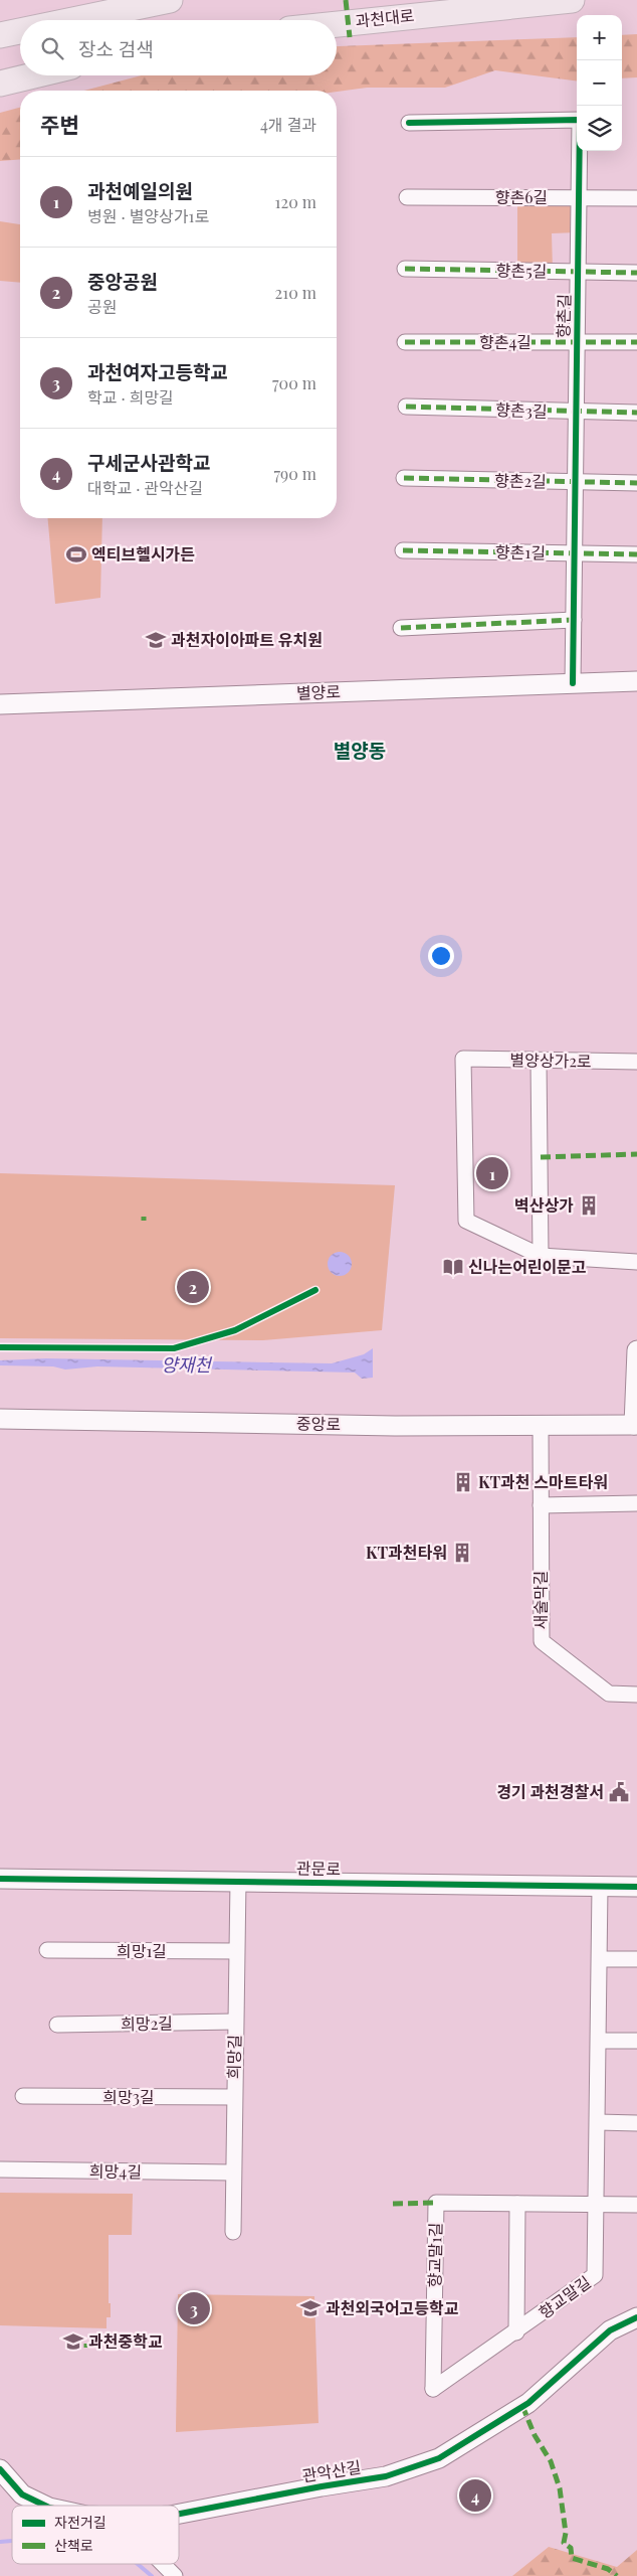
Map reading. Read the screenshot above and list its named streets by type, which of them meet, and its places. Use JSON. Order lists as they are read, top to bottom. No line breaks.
{"streets":{"highway":["과천대로"],"street":["향촌6길","향촌5길","향촌길","향촌4길","향촌3길","향촌2길","향촌1길","별양로","별양상가2로","중앙로","새술막길","관문로","희망1길","희망2길","희망길","희망3길","희망4길","향교말1길","향교말길","관악산길"]},"crossings":[["향촌6길","향촌길"],["향촌5길","향촌길"],["향촌길","향촌4길"],["향촌길","향촌3길"],["향촌길","향촌2길"],["향촌길","향촌1길"],["향촌길","별양로"],["중앙로","새술막길"],["관문로","희망길"],["관문로","향교말길"],["희망1길","희망길"],["희망2길","희망길"],["희망길","희망3길"],["희망길","희망4길"],["향교말1길","향교말길"]],"districts":["별양동"],"water":["양재천"],"places":{"sports":["엑티브헬시가든"],"school or university":["과천자이아파트 유치원","과천외국어고등학교","과천중학교"],"building":["벽산상가","KT과천 스마트타워","KT과천타워"],"library":["신나는어린이문고"],"public building":["경기 과천경찰서"]},"legend":["자전거길","산책로"],"page":{"map_buttons":["+","−"],"search":"장소 검색","heading":["주변","4개 결과"],"list":[{"mark":"1","name":"과천예일의원","note":"병원 · 별양상가1로","value":"120 m"},{"mark":"2","name":"중앙공원","note":"공원","value":"210 m"},{"mark":"3","name":"과천여자고등학교","note":"학교 · 희망길","value":"700 m"},{"mark":"4","name":"구세군사관학교","note":"대학교 · 관악산길","value":"790 m"}],"pins":["1","2","3","4"]}}
